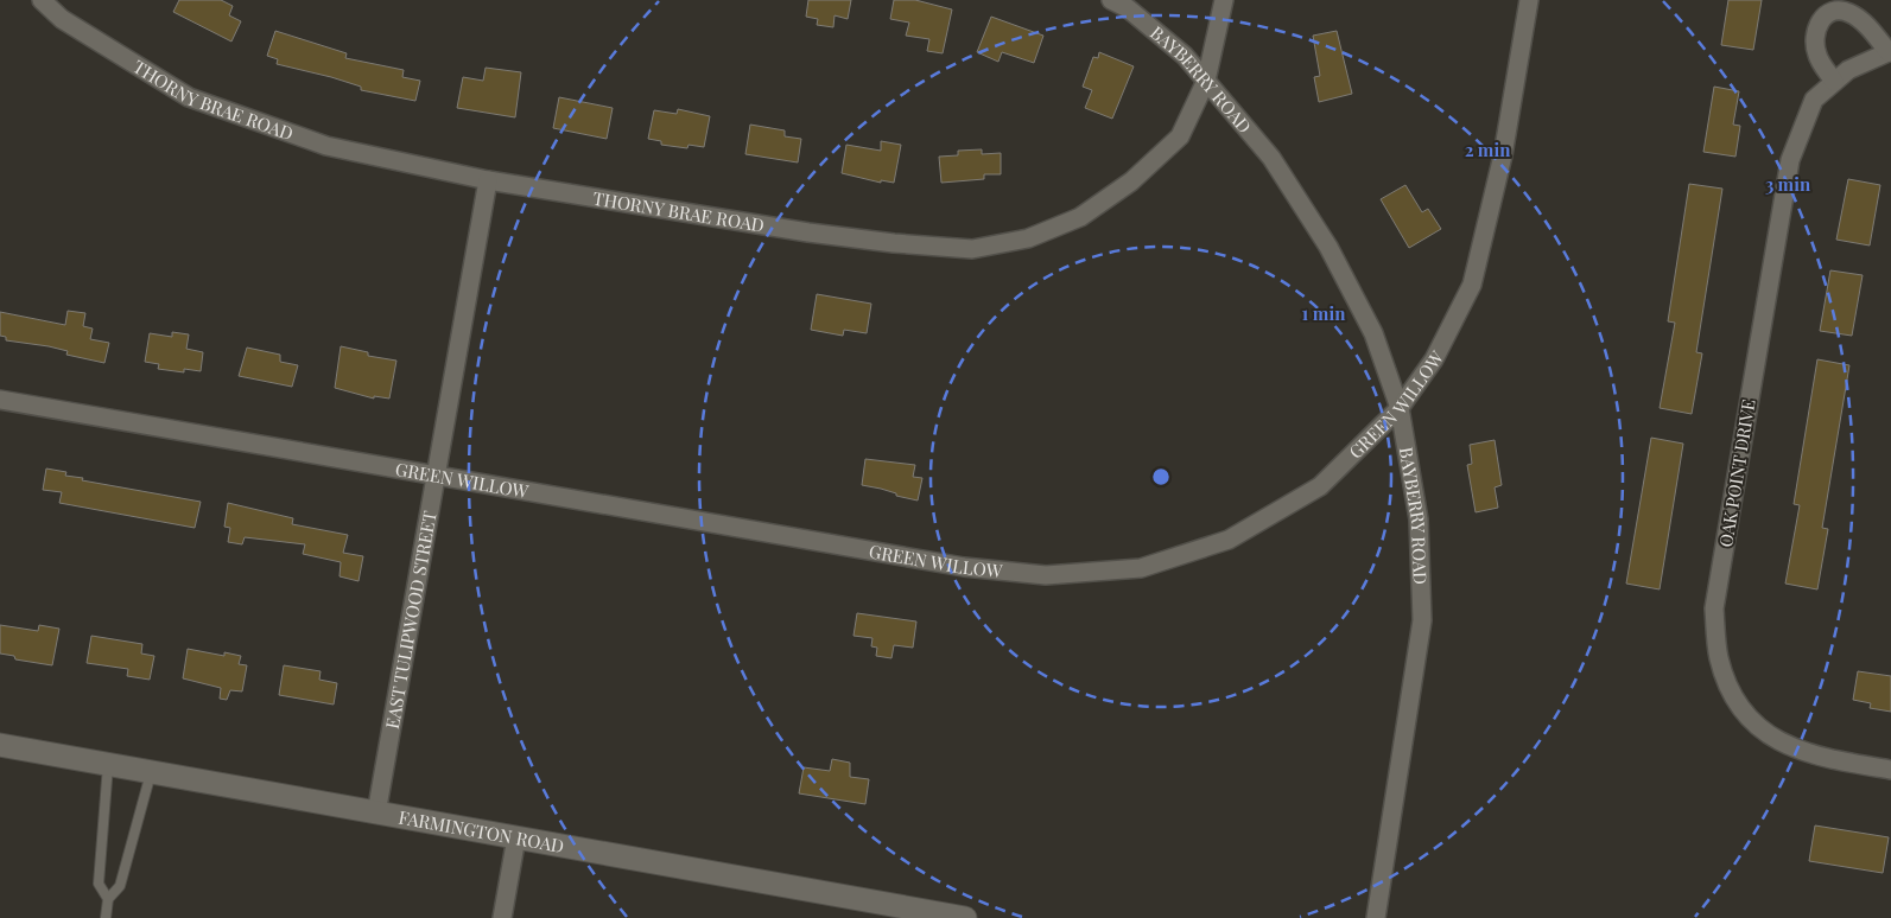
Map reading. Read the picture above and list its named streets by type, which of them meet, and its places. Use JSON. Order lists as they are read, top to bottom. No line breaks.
{"streets":{"street":["BAYBERRY ROAD","THORNY BRAE ROAD","GREEN WILLOW","OAK POINT DRIVE","EAST TULIPWOOD STREET","FARMINGTON ROAD"]},"crossings":[["BAYBERRY ROAD","THORNY BRAE ROAD"],["BAYBERRY ROAD","GREEN WILLOW"],["THORNY BRAE ROAD","EAST TULIPWOOD STREET"],["GREEN WILLOW","EAST TULIPWOOD STREET"],["EAST TULIPWOOD STREET","FARMINGTON ROAD"]],"rings":["2 min","3 min","1 min"]}
